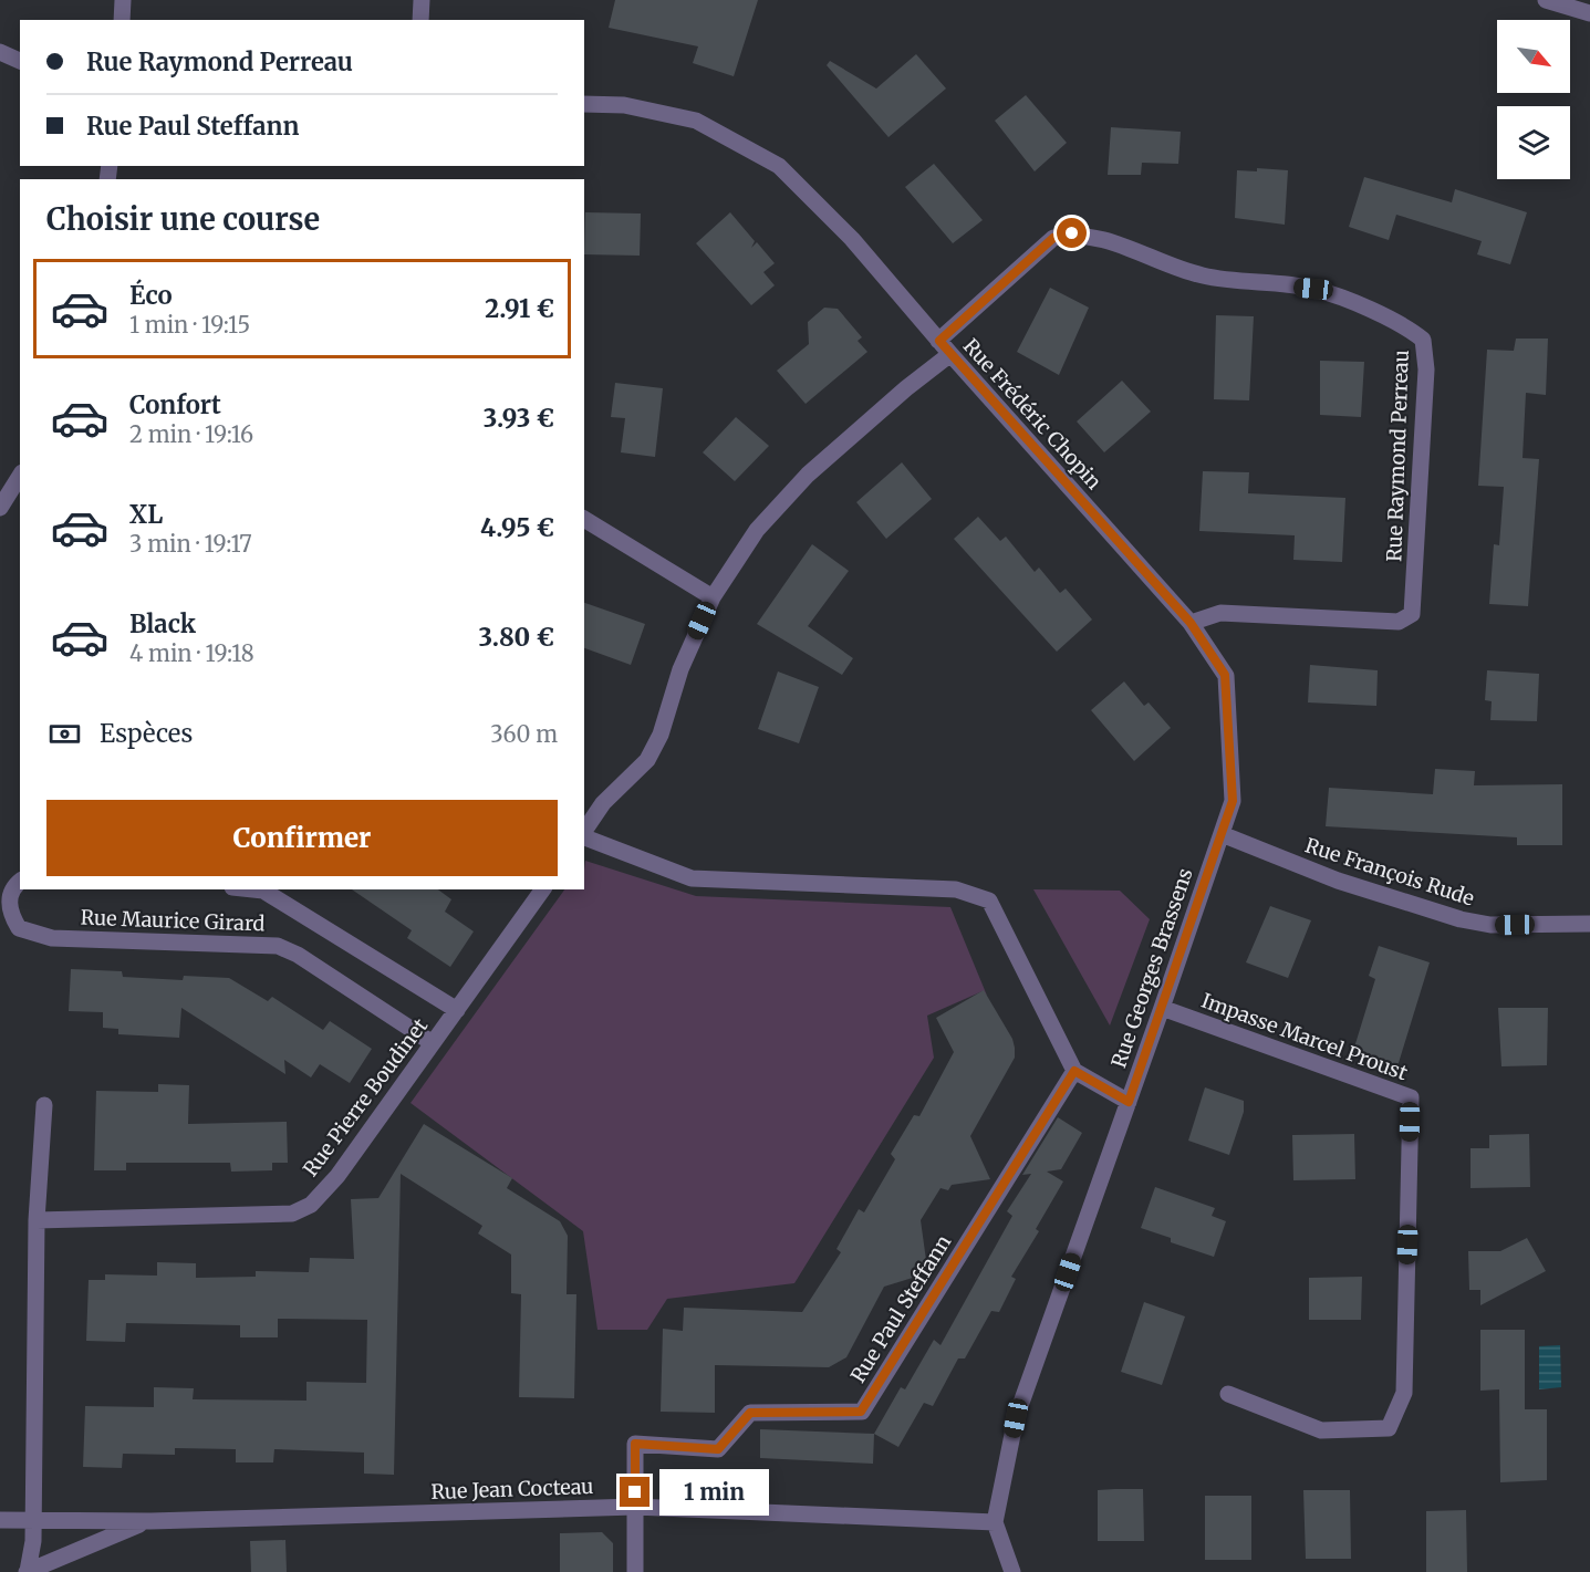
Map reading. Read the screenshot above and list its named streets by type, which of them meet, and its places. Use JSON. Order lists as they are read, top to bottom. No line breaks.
{"streets":{"street":["Rue Frédéric Chopin","Rue Raymond Perreau","Rue François Rude","Rue Maurice Girard","Rue Georges Brassens","Impasse Marcel Proust","Rue Pierre Boudinet","Rue Paul Steffann","Rue Jean Cocteau"]},"crossings":[["Rue Frédéric Chopin","Rue Raymond Perreau"],["Rue Frédéric Chopin","Rue Georges Brassens"],["Rue François Rude","Rue Georges Brassens"],["Rue Maurice Girard","Rue Pierre Boudinet"],["Rue Georges Brassens","Impasse Marcel Proust"],["Rue Georges Brassens","Rue Jean Cocteau"],["Rue Paul Steffann","Rue Jean Cocteau"]],"north":"bottom right","page":{"banner":["Rue Raymond Perreau","Rue Paul Steffann"],"heading":"Choisir une course","list":[{"name":"Éco","note":"1 min · 19:15","value":"2.91 €"},{"name":"Confort","note":"2 min · 19:16","value":"3.93 €"},{"name":"XL","note":"3 min · 19:17","value":"4.95 €"},{"name":"Black","note":"4 min · 19:18","value":"3.80 €"}],"pay":["Espèces","360 m"],"buttons":"Confirmer","bubble":"1 min"}}
